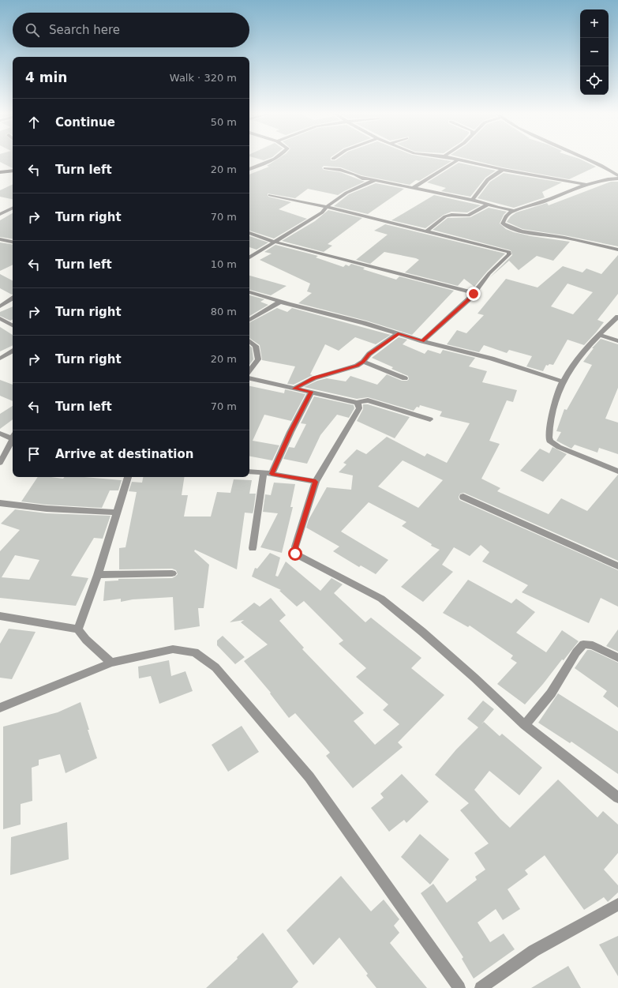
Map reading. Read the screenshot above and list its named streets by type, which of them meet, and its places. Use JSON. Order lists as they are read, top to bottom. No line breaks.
{"page":{"map_buttons":["+","−"],"search":"Search here","heading":["4 min","Walk · 320 m"],"list":[["Continue","50 m"],["Turn left","20 m"],["Turn right","70 m"],["Turn left","10 m"],["Turn right","80 m"],["Turn right","20 m"],["Turn left","70 m"],"Arrive at destination"]}}
